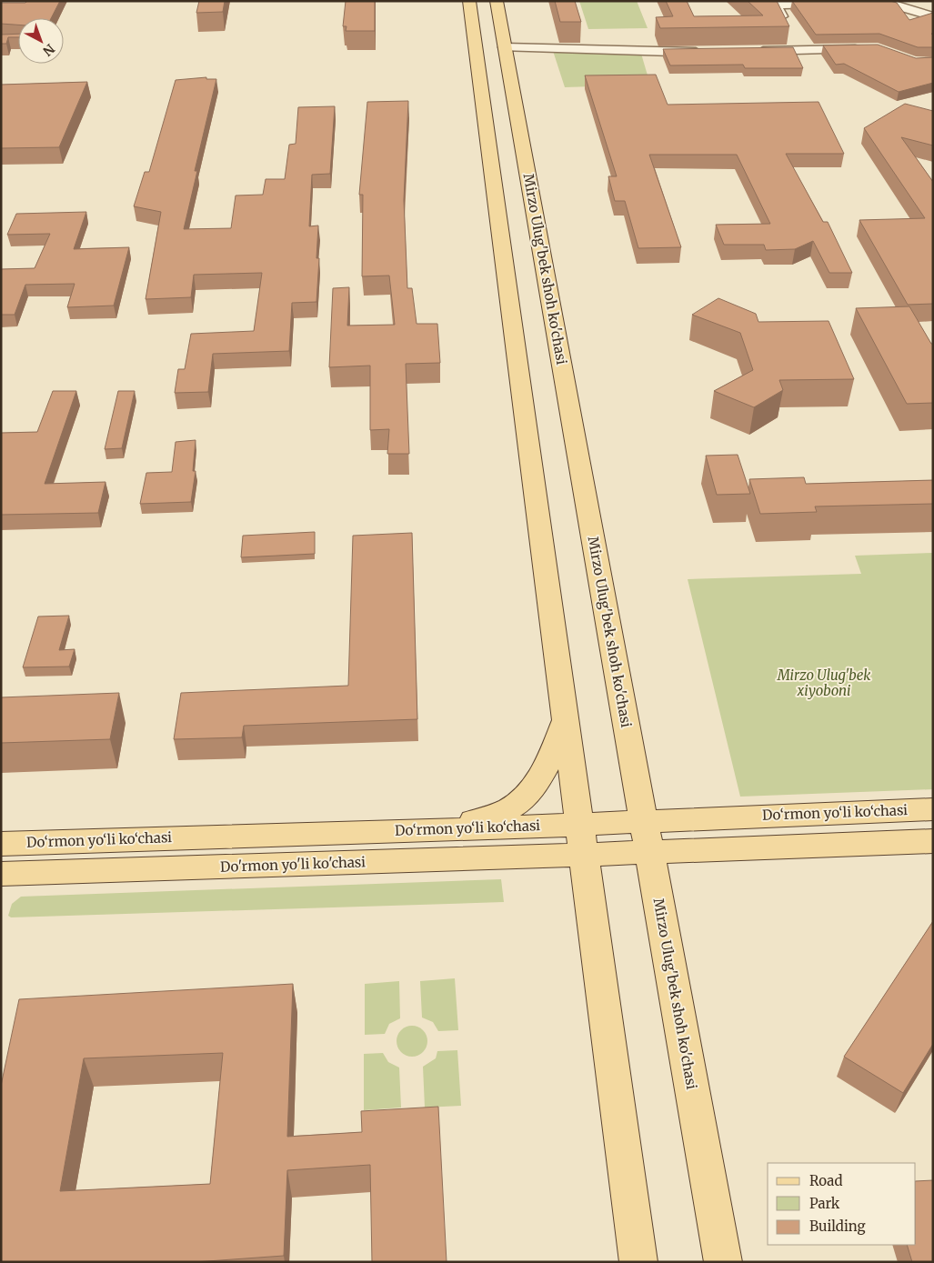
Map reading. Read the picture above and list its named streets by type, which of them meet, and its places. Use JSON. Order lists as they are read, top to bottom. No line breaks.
{"streets":{"main road":["Mirzo Ulug'bek shoh ko'chasi","Do‘rmon yo‘li ko‘chasi","Do'rmon yo'li ko'chasi"]},"crossings":[["Mirzo Ulug'bek shoh ko'chasi","Do‘rmon yo‘li ko‘chasi"],["Do‘rmon yo‘li ko‘chasi","Do'rmon yo'li ko'chasi"]],"parks":["Mirzo Ulug'bek xiyoboni"],"legend":["Road","Park","Building"],"north":"bottom right"}
